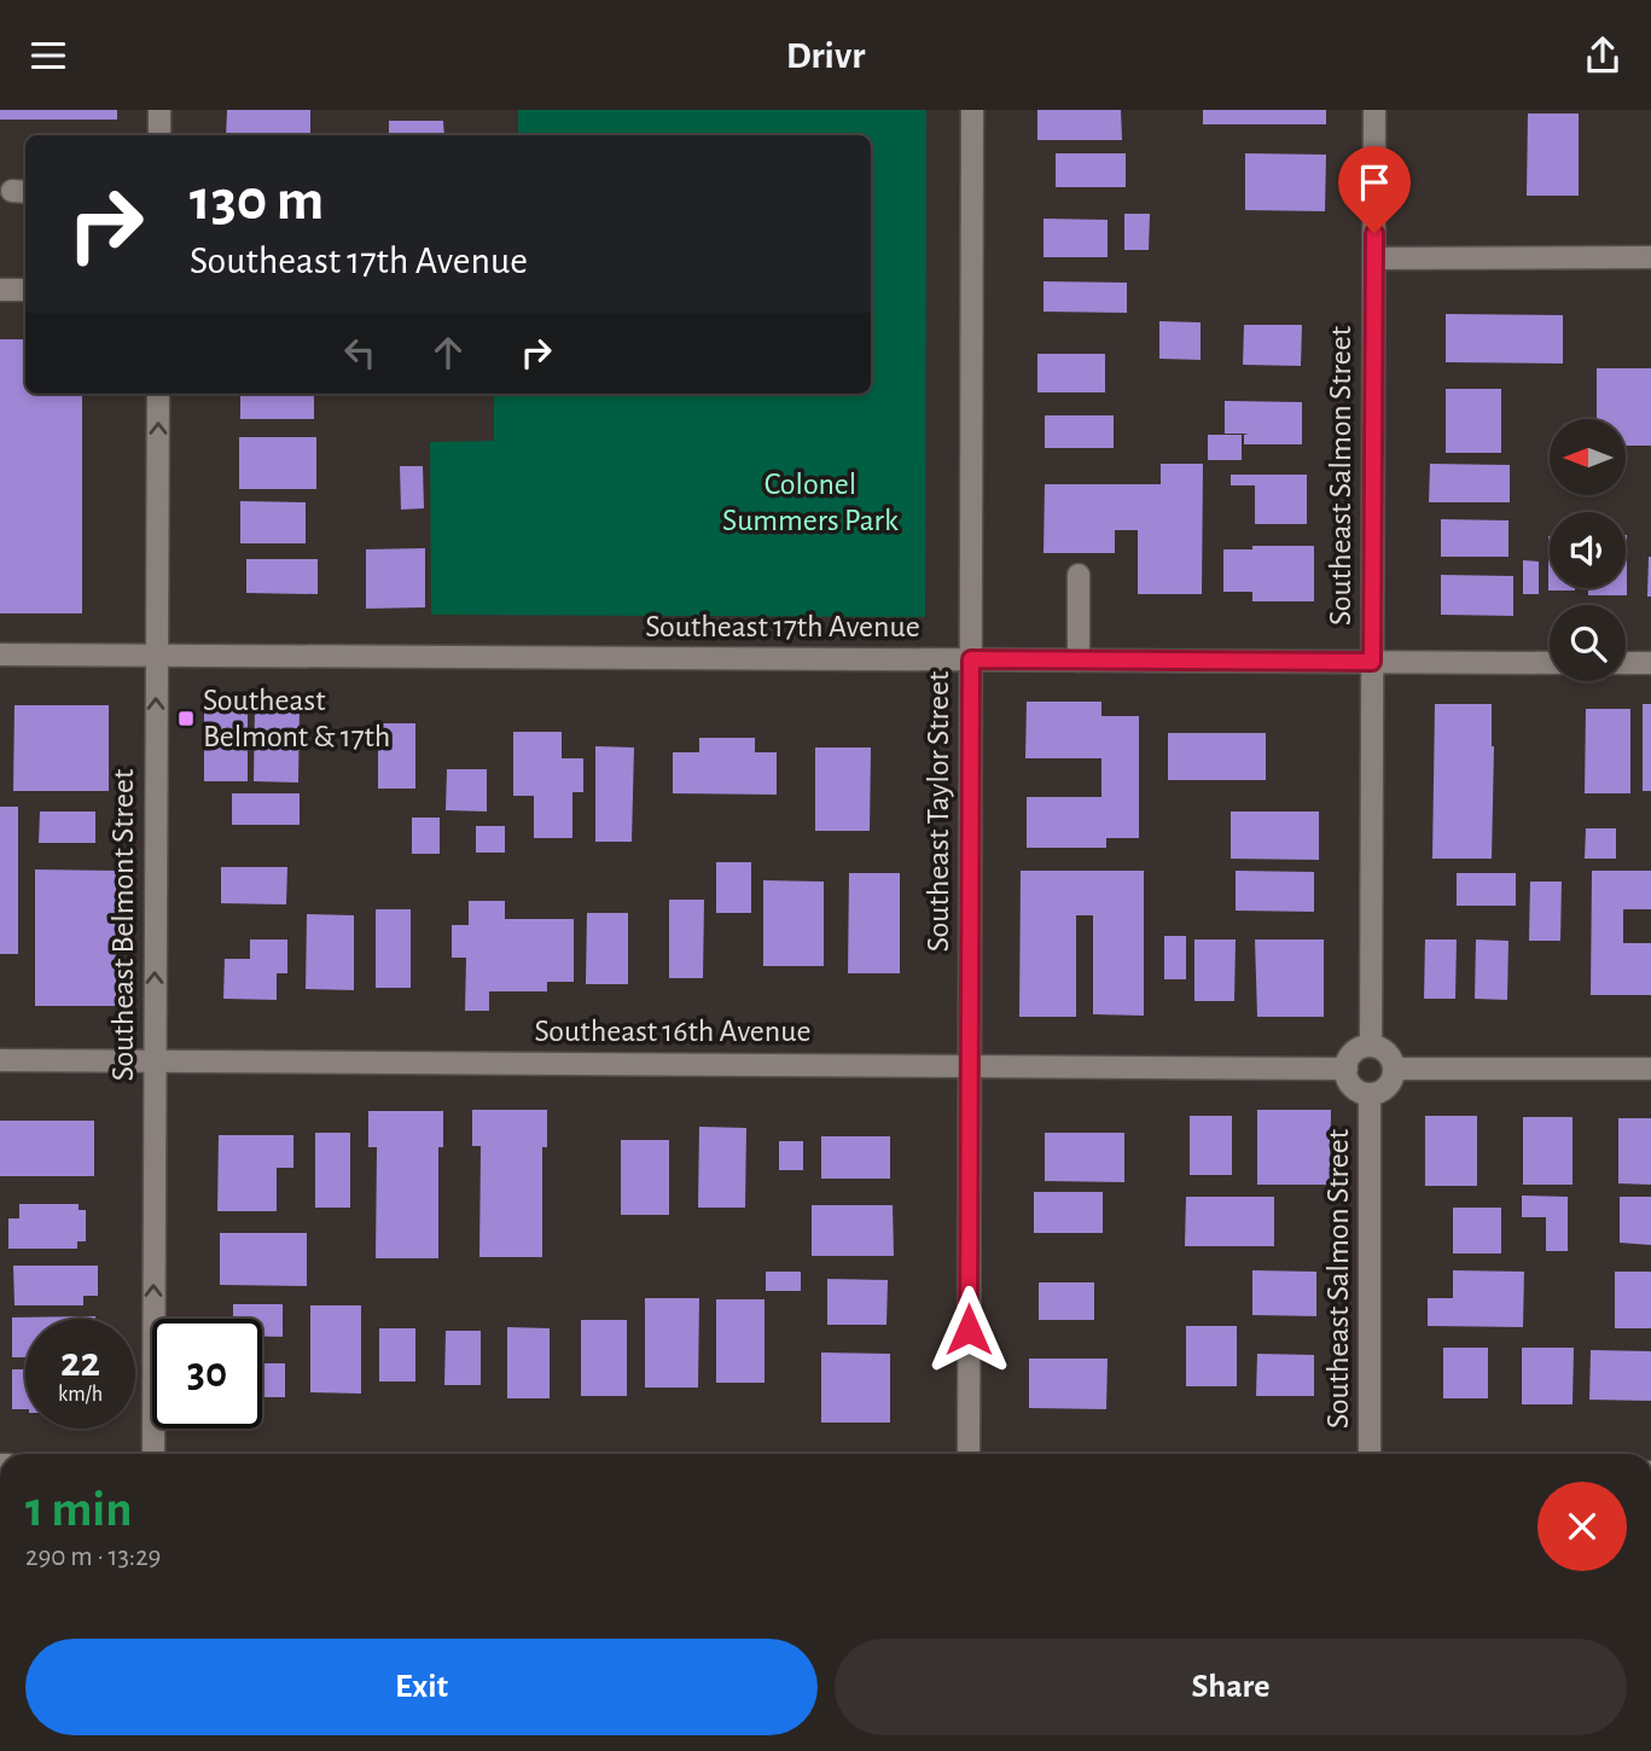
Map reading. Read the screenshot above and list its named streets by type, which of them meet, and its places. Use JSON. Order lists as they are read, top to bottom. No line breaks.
{"streets":{"street":["Southeast Salmon Street","Southeast 17th Avenue","Southeast Taylor Street","Southeast Belmont Street","Southeast 16th Avenue"]},"crossings":[["Southeast Salmon Street","Southeast 17th Avenue"],["Southeast Salmon Street","Southeast 16th Avenue"],["Southeast 17th Avenue","Southeast Taylor Street"],["Southeast 17th Avenue","Southeast Belmont Street"],["Southeast Taylor Street","Southeast 16th Avenue"],["Southeast Belmont Street","Southeast 16th Avenue"]],"one_way":["Southeast Belmont Street"],"parks":["Colonel Summers Park"],"places":{"transit":["Southeast Belmont & 17th"]},"north":"left","page":{"header":"Drivr","turn":["130 m","Southeast 17th Avenue"],"speed":"22 km/h","limit":"30","heading":["1 min","290 m · 13:29"],"buttons":["Exit","Share"]}}
